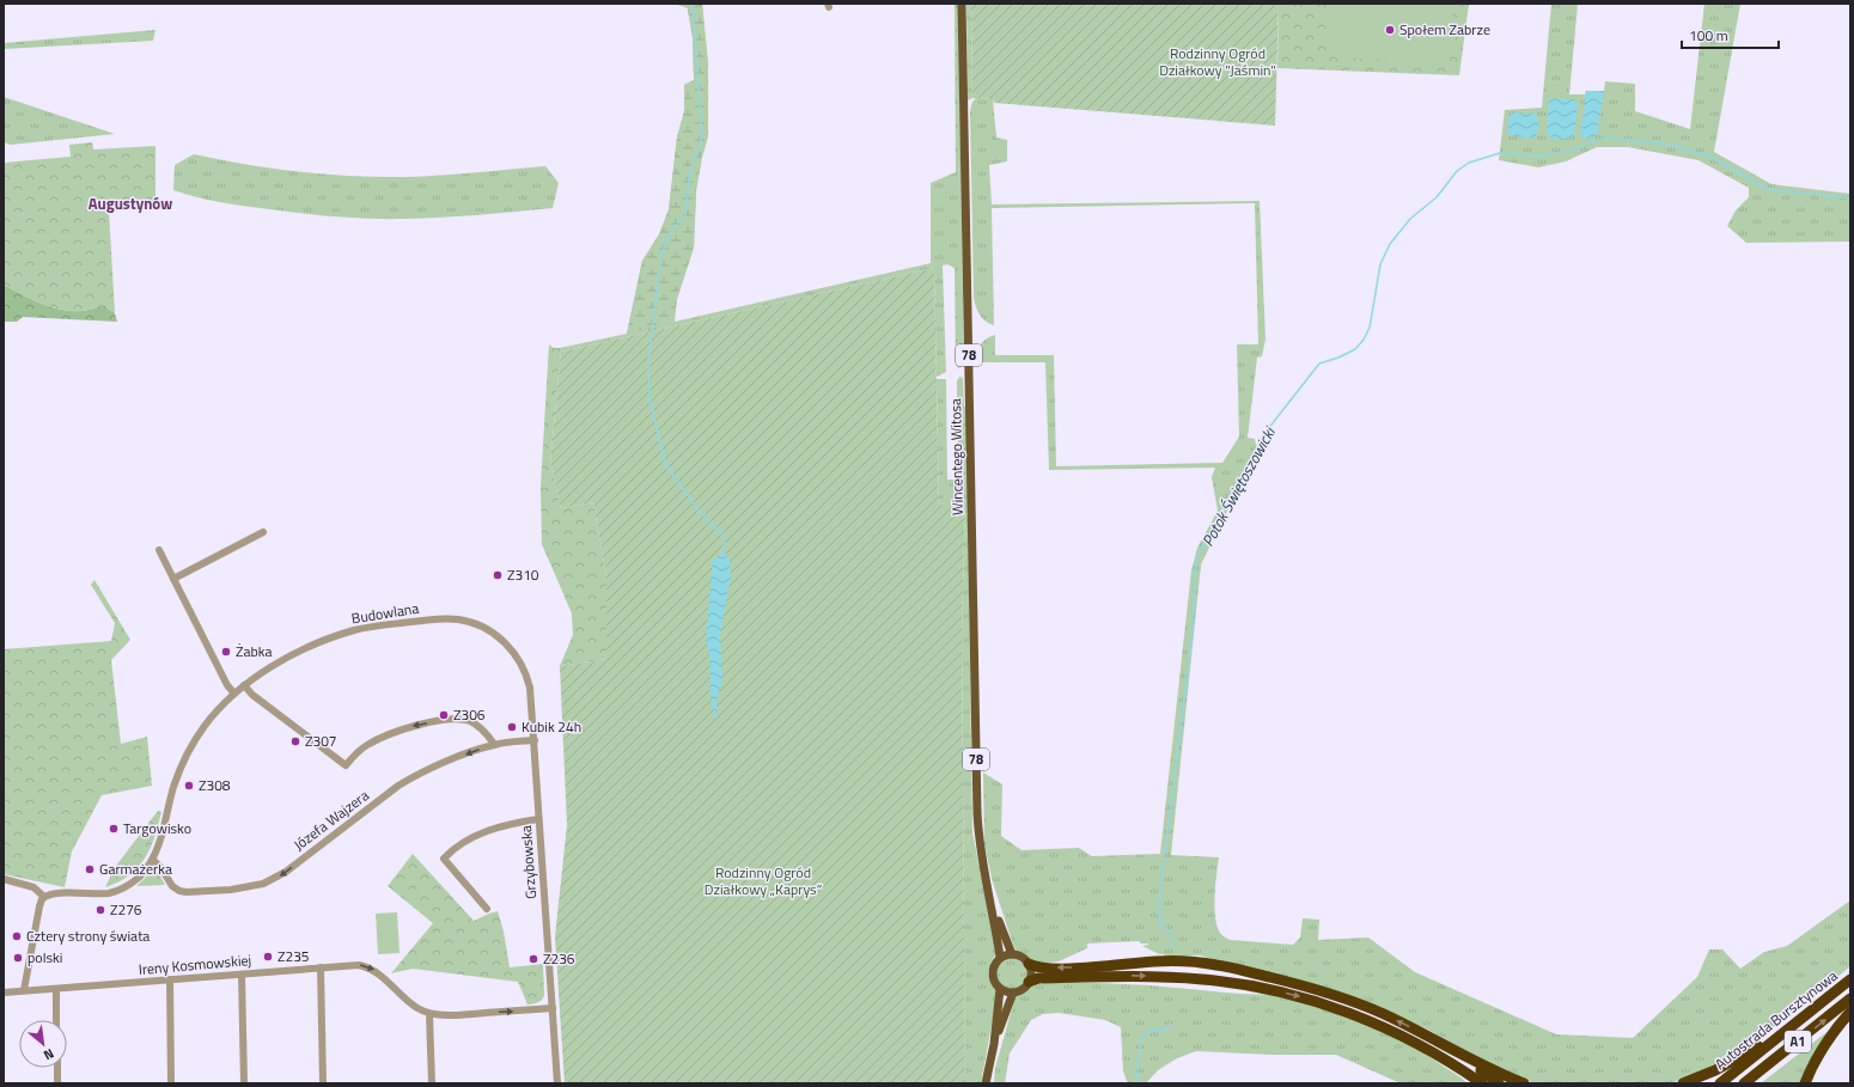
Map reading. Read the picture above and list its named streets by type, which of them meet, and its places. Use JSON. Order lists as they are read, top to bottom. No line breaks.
{"streets":{"highway":["Autostrada Bursztynowa","A1"],"main road":["78","Wincentego Witosa"],"street":["Budowlana","Józefa Wajzera","Grzybowska","Ireny Kosmowskiej"]},"crossings":[["78","Wincentego Witosa"],["Budowlana","Józefa Wajzera"],["Budowlana","Grzybowska"],["Józefa Wajzera","Grzybowska"],["Grzybowska","Ireny Kosmowskiej"]],"one_way":["Józefa Wajzera","Ireny Kosmowskiej"],"districts":["Augustynów"],"water":["Potok Świętoszowicki"],"parks":["Rodzinny Ogród Działkowy \"Jaśmin\"","Rodzinny Ogród Działkowy „Kaprys”"],"places":["Społem Zabrze","Z310","Żabka","Z306","Kubik 24h","Z307","Z308","Targowisko","Garmażerka","Z276","Cztery strony świata","Z235","polski","Z236"],"scale_bar":"100 m","north":"bottom right"}
